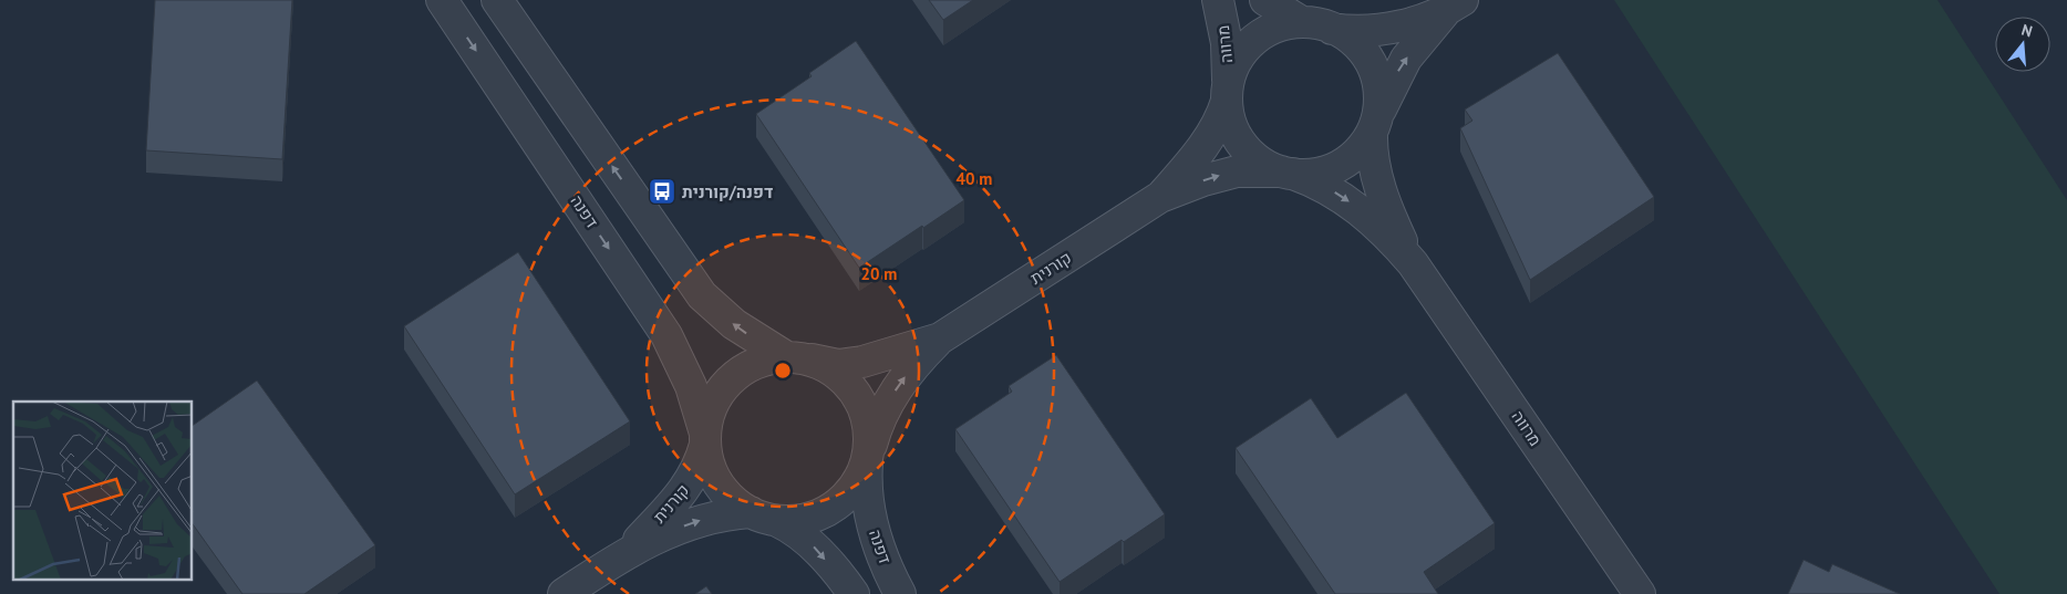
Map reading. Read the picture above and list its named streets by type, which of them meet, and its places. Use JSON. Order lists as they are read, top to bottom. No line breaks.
{"streets":{"street":["מרווה","דפנה","קורנית"]},"crossings":[["מרווה","קורנית"],["דפנה","קורנית"]],"places":{"bus stop":["דפנה/קורנית"]},"north":"top","rings":["40 m","20 m"]}
